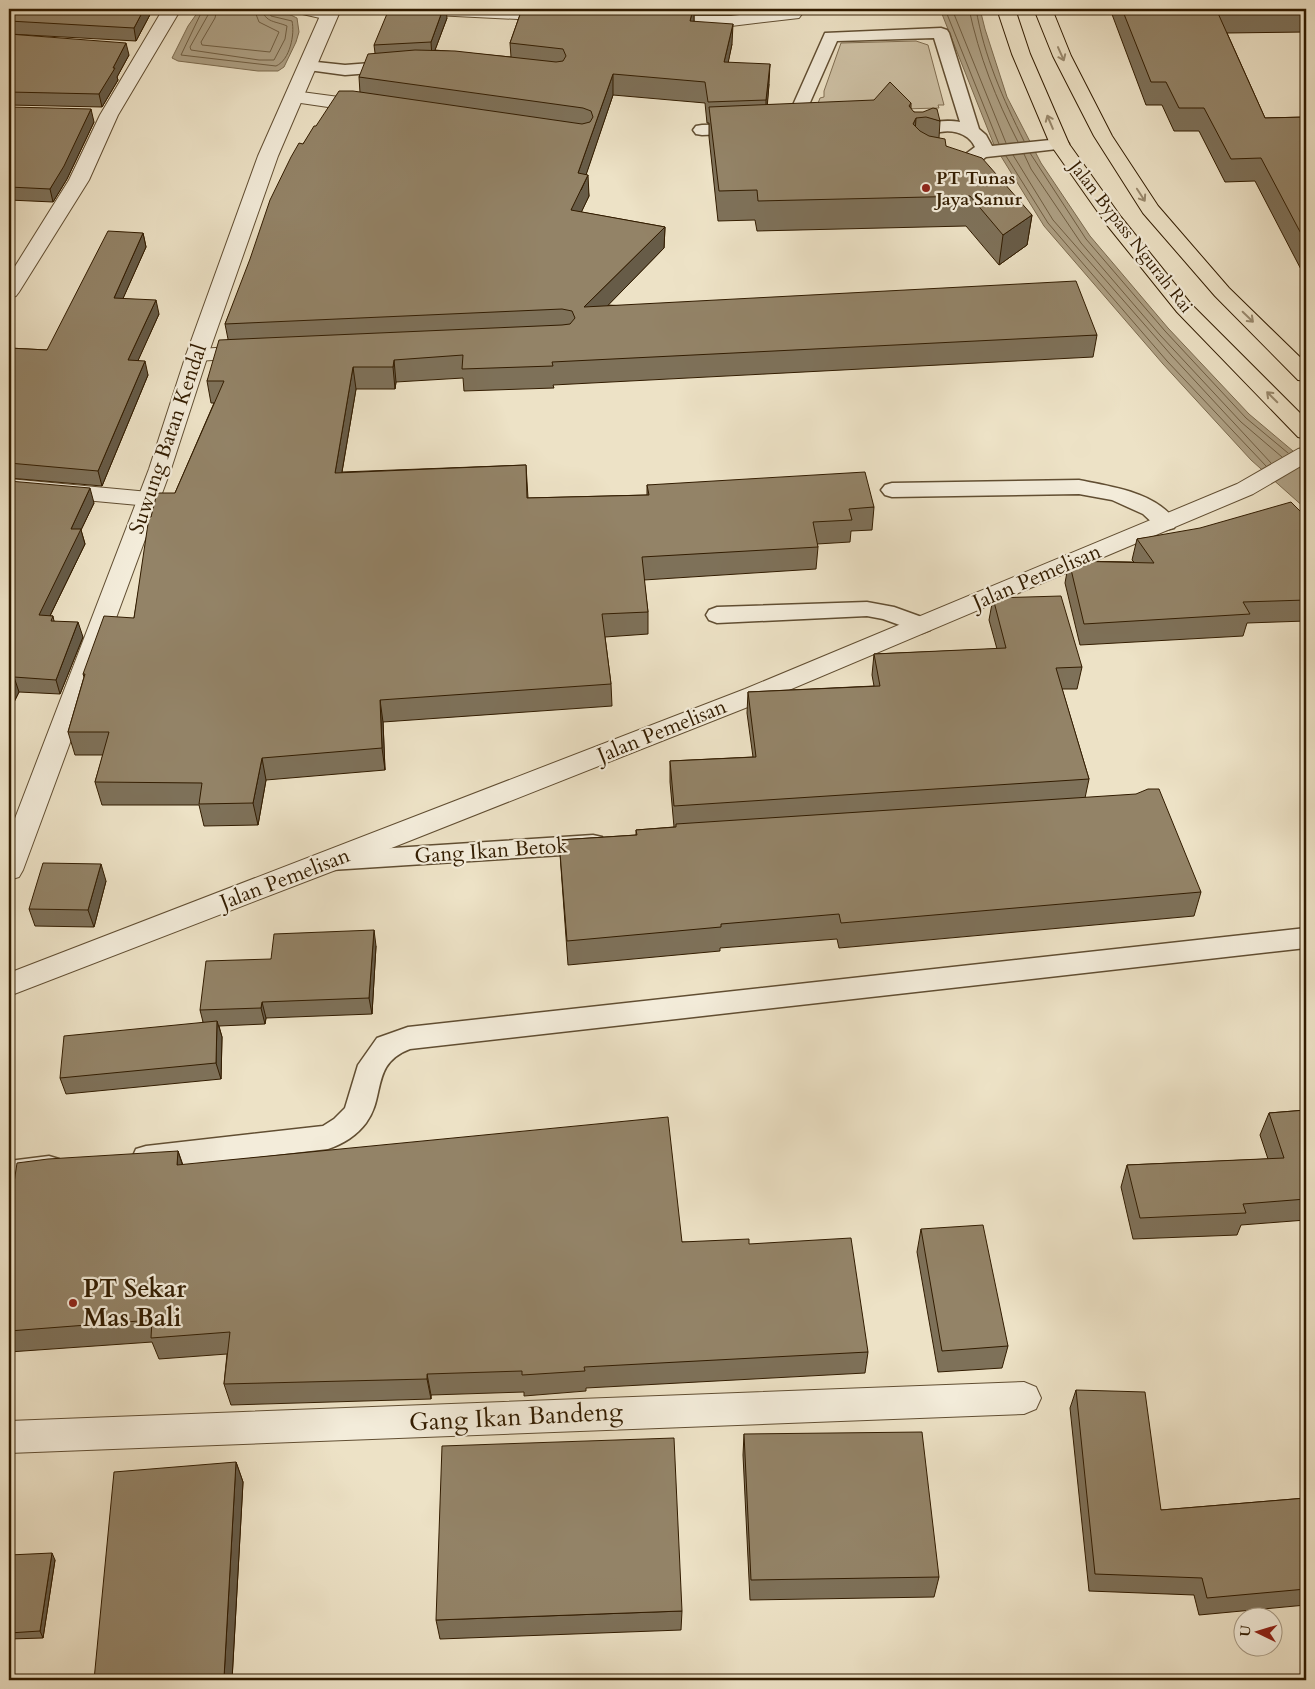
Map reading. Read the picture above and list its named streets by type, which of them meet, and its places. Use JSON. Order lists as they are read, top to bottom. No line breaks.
{"streets":{"highway":["Jalan Bypass Ngurah Rai"],"street":["Suwung Batan Kendal","Jalan Pemelisan","Gang Ikan Bandeng"],"lane":["Gang Ikan Betok"]},"crossings":[["Jalan Pemelisan","Gang Ikan Betok"]],"places":["PT Tunas Jaya Sanur","PT Sekar Mas Bali"],"north":"left"}
